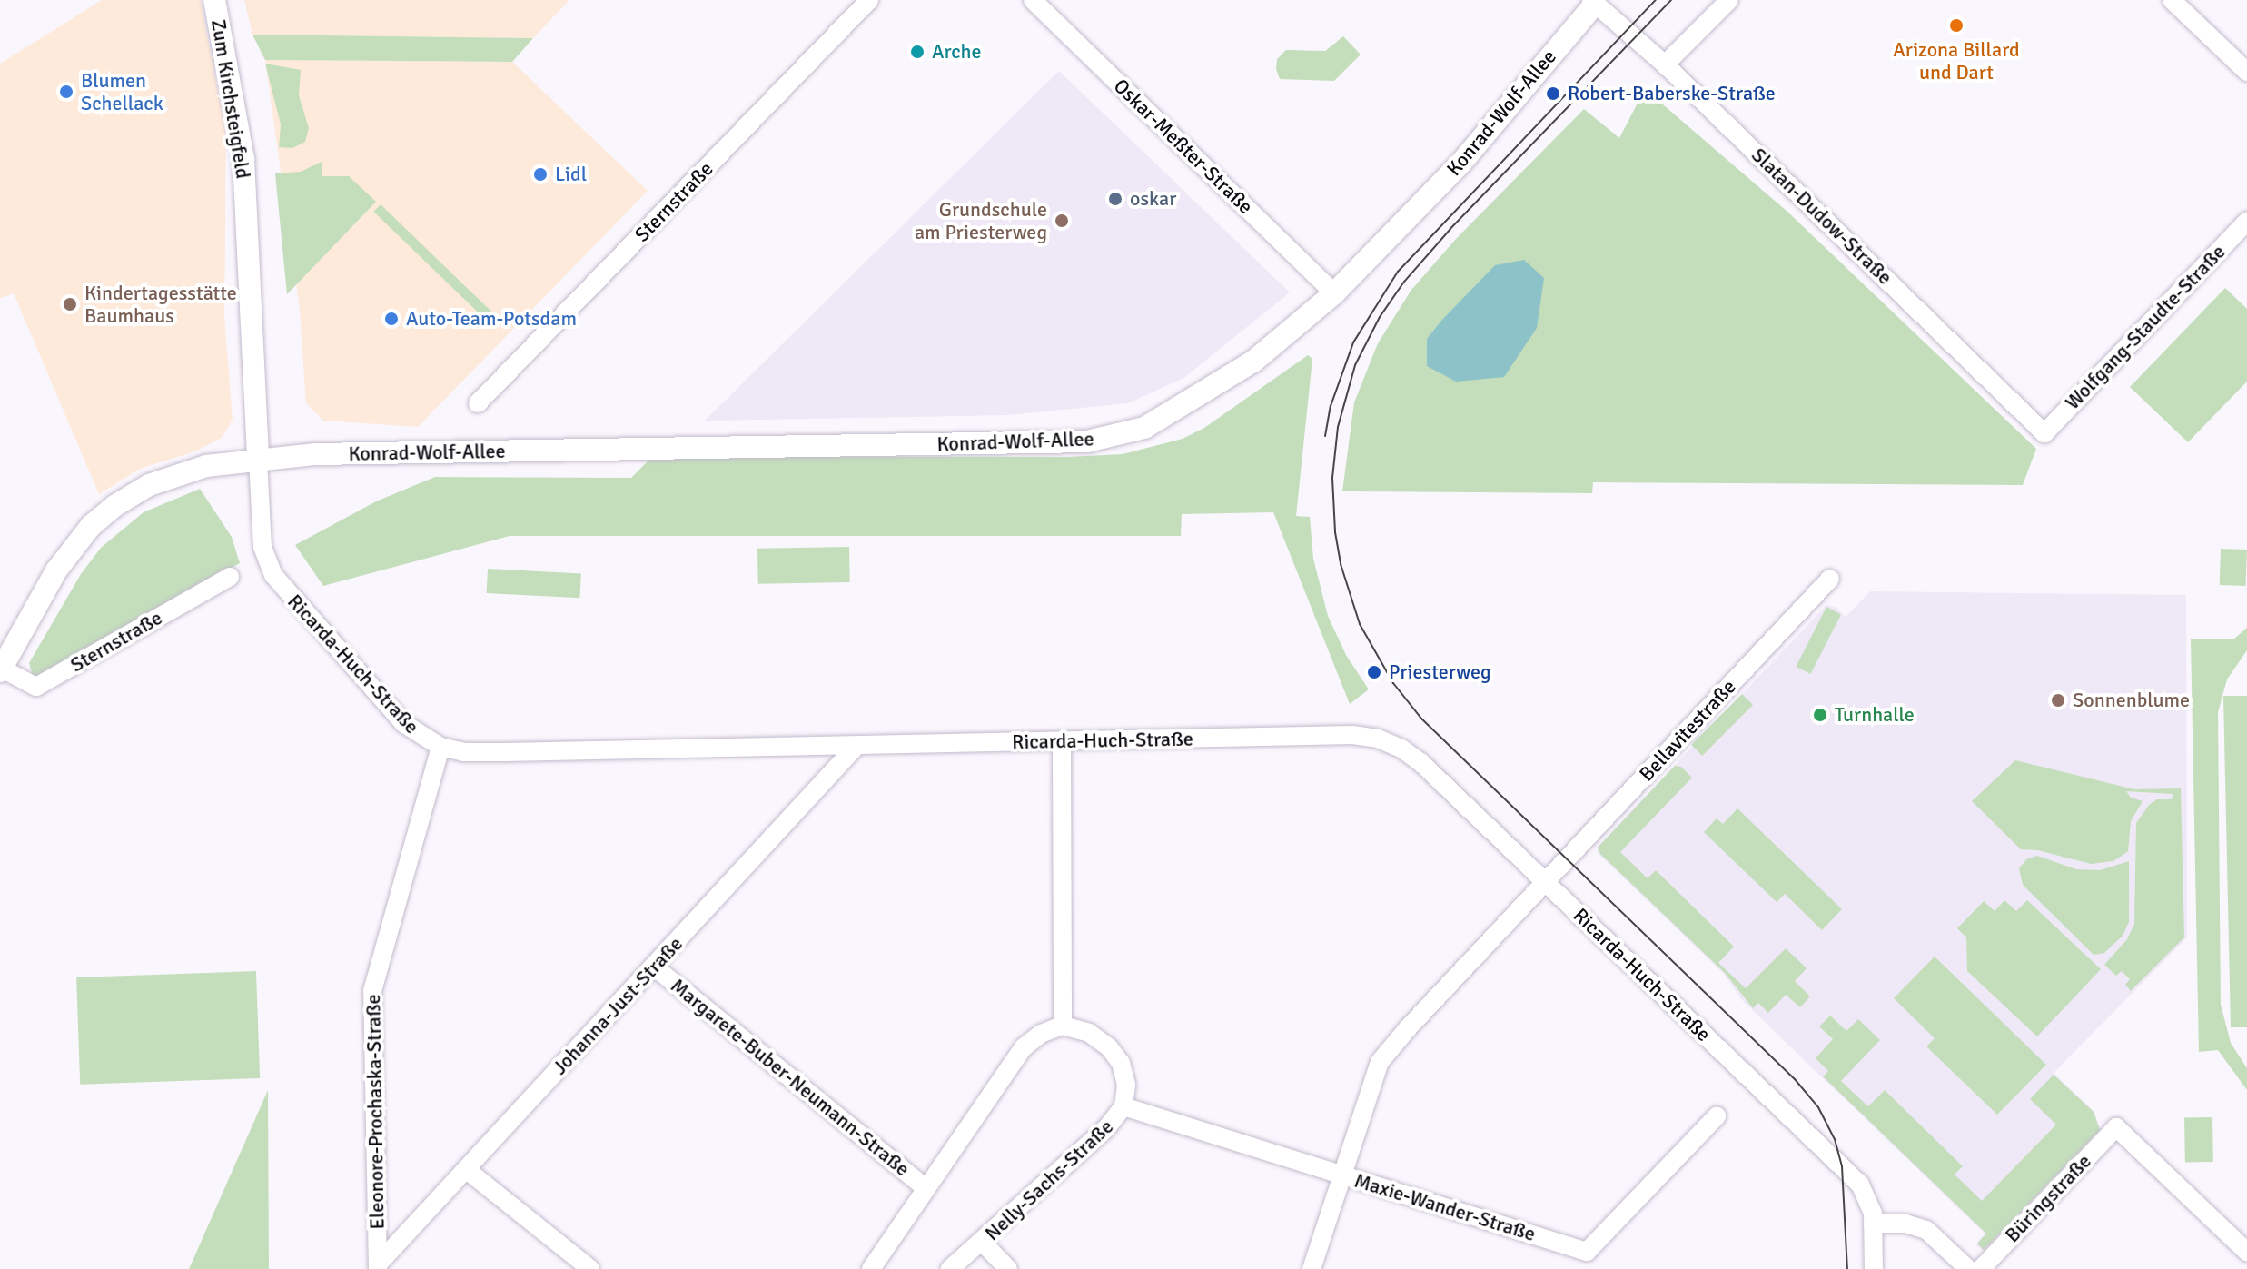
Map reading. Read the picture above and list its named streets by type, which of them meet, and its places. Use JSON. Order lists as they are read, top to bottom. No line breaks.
{"streets":{"street":["Zum Kirchsteigfeld","Konrad-Wolf-Allee","Oskar-Meßter-Straße","Sternstraße","Slatan-Dudow-Straße","Wolfgang-Staudte-Straße","Ricarda-Huch-Straße","Bellavitestraße","Johanna-Just-Straße","Margarete-Buber-Neumann-Straße","Eleonore-Prochaska-Straße","Nelly-Sachs-Straße","Büringstraße","Maxie-Wander-Straße"]},"crossings":[["Zum Kirchsteigfeld","Konrad-Wolf-Allee"],["Zum Kirchsteigfeld","Sternstraße"],["Zum Kirchsteigfeld","Ricarda-Huch-Straße"],["Konrad-Wolf-Allee","Oskar-Meßter-Straße"],["Konrad-Wolf-Allee","Sternstraße"],["Konrad-Wolf-Allee","Slatan-Dudow-Straße"],["Konrad-Wolf-Allee","Ricarda-Huch-Straße"],["Sternstraße","Ricarda-Huch-Straße"],["Slatan-Dudow-Straße","Wolfgang-Staudte-Straße"],["Ricarda-Huch-Straße","Bellavitestraße"],["Ricarda-Huch-Straße","Johanna-Just-Straße"],["Ricarda-Huch-Straße","Eleonore-Prochaska-Straße"],["Bellavitestraße","Maxie-Wander-Straße"],["Johanna-Just-Straße","Margarete-Buber-Neumann-Straße"],["Johanna-Just-Straße","Eleonore-Prochaska-Straße"],["Nelly-Sachs-Straße","Maxie-Wander-Straße"]],"places":["Arizona Billard und Dart","Arche","Blumen Schellack","Robert-Baberske-Straße","Lidl","oskar","Grundschule am Priesterweg","Kindertagesstätte Baumhaus","Auto-Team-Potsdam","Priesterweg","Sonnenblume","Turnhalle"]}
